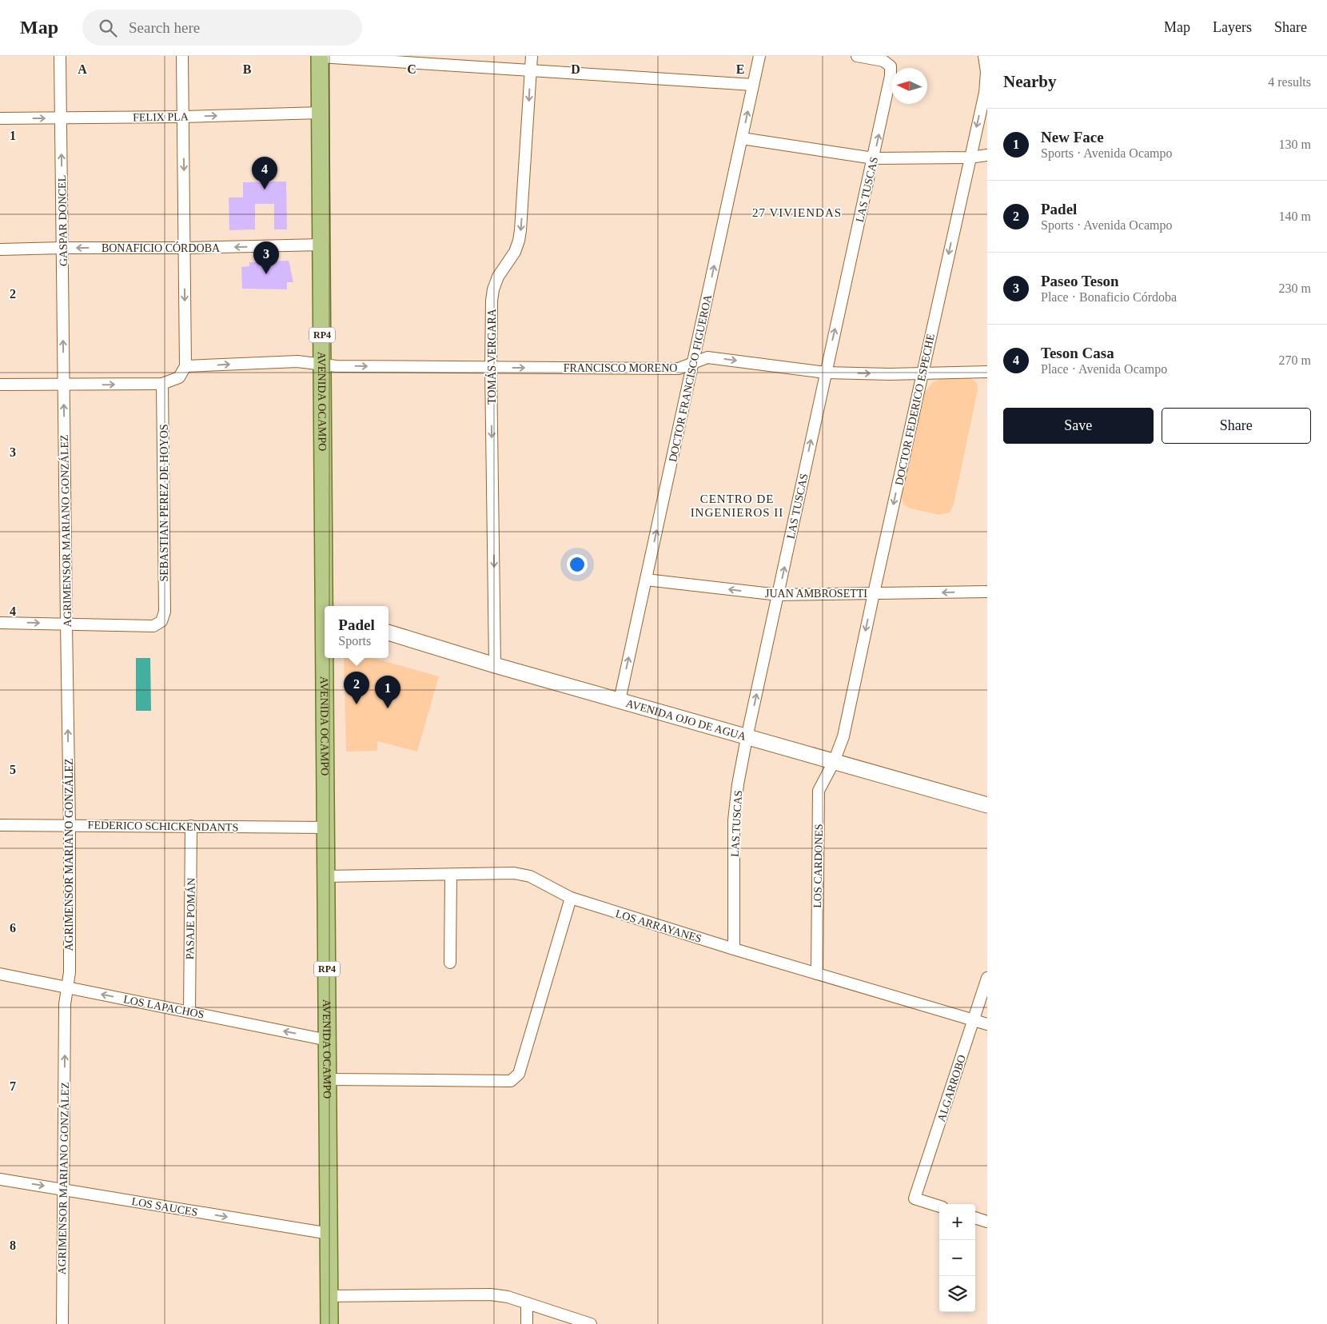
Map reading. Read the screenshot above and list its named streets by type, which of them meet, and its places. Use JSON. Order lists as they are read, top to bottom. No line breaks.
{"streets":{"main road":["RP4","AVENIDA OCAMPO","AVENIDA OJO DE AGUA"],"street":["FELIX PLA","LAS TUSCAS","GASPAR DONCEL","BONAFICIO CÓRDOBA","TOMÁS VERGARA","FRANCISCO MORENO","DOCTOR FRANCISCO FIGUEROA","DOCTOR FEDERICO ESPECHE","SEBASTIAN PEREZ DE HOYOS","AGRIMENSOR MARIANO GONZÁLEZ","JUAN AMBROSETTI","FEDERICO SCHICKENDANTS","LOS CARDONES","PASAJE POMÁN","LOS ARRAYANES","LOS LAPACHOS","ALGARROBO","LOS SAUCES"]},"crossings":[["FELIX PLA","GASPAR DONCEL"],["FELIX PLA","AVENIDA OCAMPO"],["LAS TUSCAS","FRANCISCO MORENO"],["LAS TUSCAS","JUAN AMBROSETTI"],["LAS TUSCAS","AVENIDA OJO DE AGUA"],["LAS TUSCAS","LOS ARRAYANES"],["GASPAR DONCEL","BONAFICIO CÓRDOBA"],["GASPAR DONCEL","AGRIMENSOR MARIANO GONZÁLEZ"],["BONAFICIO CÓRDOBA","AVENIDA OCAMPO"],["TOMÁS VERGARA","FRANCISCO MORENO"],["TOMÁS VERGARA","AVENIDA OJO DE AGUA"],["FRANCISCO MORENO","DOCTOR FRANCISCO FIGUEROA"],["FRANCISCO MORENO","AVENIDA OCAMPO"],["FRANCISCO MORENO","DOCTOR FEDERICO ESPECHE"],["DOCTOR FRANCISCO FIGUEROA","JUAN AMBROSETTI"],["DOCTOR FRANCISCO FIGUEROA","AVENIDA OJO DE AGUA"],["AVENIDA OCAMPO","FEDERICO SCHICKENDANTS"],["AVENIDA OCAMPO","LOS ARRAYANES"],["AVENIDA OCAMPO","LOS LAPACHOS"],["AVENIDA OCAMPO","LOS SAUCES"],["DOCTOR FEDERICO ESPECHE","JUAN AMBROSETTI"],["DOCTOR FEDERICO ESPECHE","AVENIDA OJO DE AGUA"],["DOCTOR FEDERICO ESPECHE","LOS CARDONES"],["SEBASTIAN PEREZ DE HOYOS","AGRIMENSOR MARIANO GONZÁLEZ"],["AGRIMENSOR MARIANO GONZÁLEZ","FEDERICO SCHICKENDANTS"],["AGRIMENSOR MARIANO GONZÁLEZ","LOS LAPACHOS"],["AGRIMENSOR MARIANO GONZÁLEZ","LOS SAUCES"],["AVENIDA OJO DE AGUA","LOS CARDONES"],["FEDERICO SCHICKENDANTS","PASAJE POMÁN"],["LOS CARDONES","LOS ARRAYANES"],["PASAJE POMÁN","LOS LAPACHOS"],["LOS ARRAYANES","ALGARROBO"]],"one_way":["FELIX PLA","LAS TUSCAS","GASPAR DONCEL","BONAFICIO CÓRDOBA","TOMÁS VERGARA","FRANCISCO MORENO","DOCTOR FRANCISCO FIGUEROA","DOCTOR FEDERICO ESPECHE","AGRIMENSOR MARIANO GONZÁLEZ","JUAN AMBROSETTI","LOS LAPACHOS","LOS SAUCES"],"districts":["27 VIVIENDAS","CENTRO DE INGENIEROS II"],"north":"left","page":{"header":"Map","search":"Search here","nav":["Map","Layers","Share"],"heading":["Nearby","4 results"],"list":[{"mark":"1","name":"New Face","note":"Sports · Avenida Ocampo","value":"130 m"},{"mark":"2","name":"Padel","note":"Sports · Avenida Ocampo","value":"140 m"},{"mark":"3","name":"Paseo Teson","note":"Place · Bonaficio Córdoba","value":"230 m"},{"mark":"4","name":"Teson Casa","note":"Place · Avenida Ocampo","value":"270 m"}],"pins":["4","3","2","1"],"buttons":["Save","Share"],"popup":["Padel","Sports"],"map_buttons":["+","−"]},"grid":{"columns":["A","B","C","D","E"],"rows":["1","2","3","4","5","6","7","8"]}}
